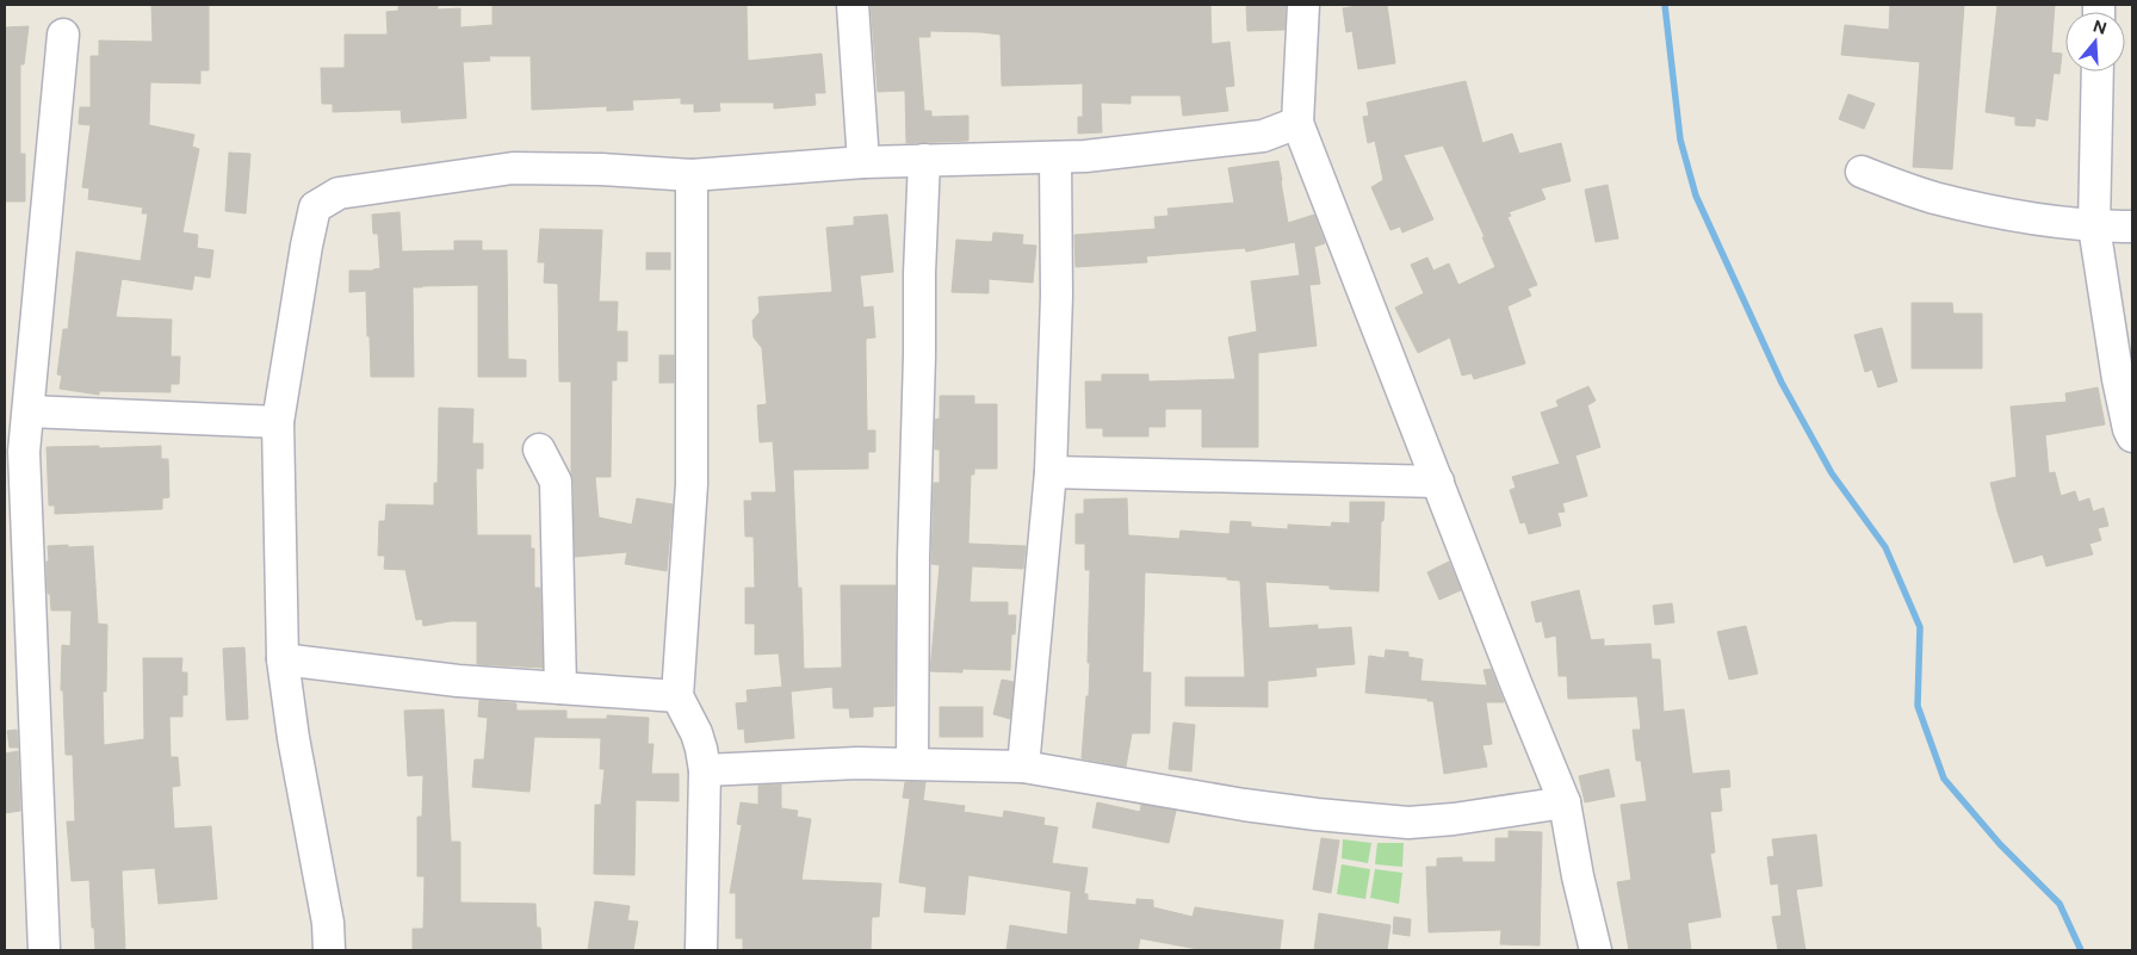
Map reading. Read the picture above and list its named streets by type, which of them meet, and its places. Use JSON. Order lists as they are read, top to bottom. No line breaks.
{"north":"top"}
